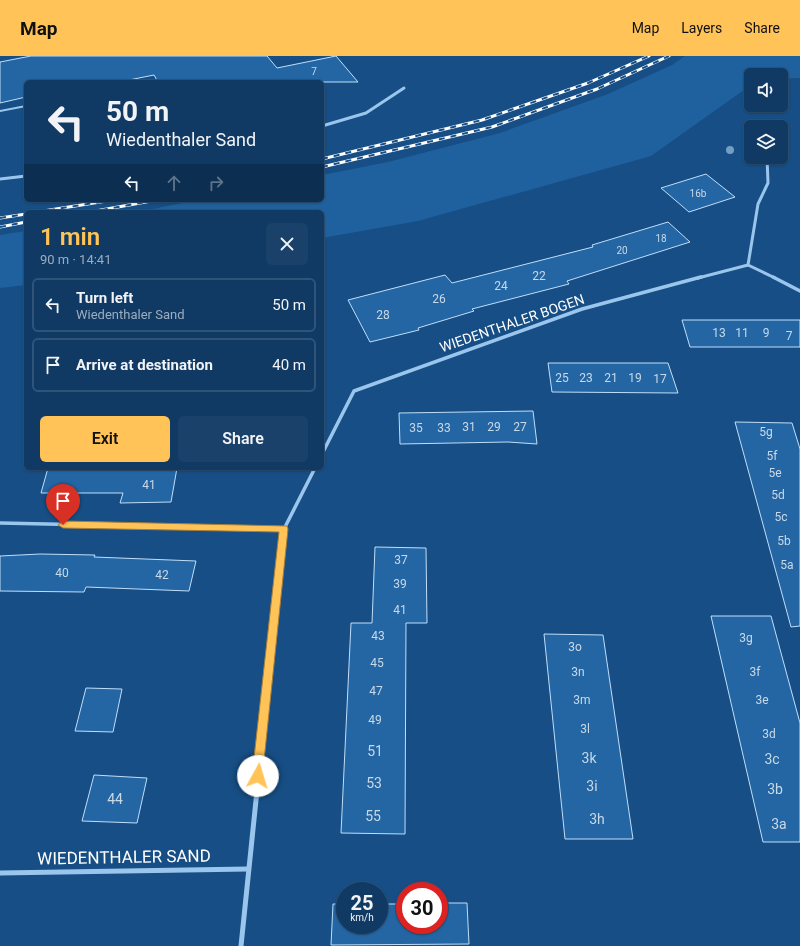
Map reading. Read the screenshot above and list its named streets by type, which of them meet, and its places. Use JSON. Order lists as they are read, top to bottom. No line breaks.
{"streets":{"street":["WIEDENTHALER BOGEN","WIEDENTHALER SAND"]},"house_numbers":["7","16b","18","20","22","24","26","28","13","11","9","7","25","23","21","19","17","31","29","27","35","33","5g","5f","5e","41","5d","5c","5b","37","5a","40","42","39","41","43","3g","3o","45","3n","3f","47","3m","3e","49","3l","3d","51","3k","3c","53","3i","3b","44","55","3h","3a"],"page":{"header":"Map","nav":["Map","Layers","Share"],"turn":["50 m","Wiedenthaler Sand"],"heading":["1 min","90 m · 14:41"],"list":[{"name":"Turn left","note":"Wiedenthaler Sand","value":"50 m"},{"name":"Arrive at destination","value":"40 m"}],"buttons":["Exit","Share"],"speed":"25 km/h","limit":"30"}}
